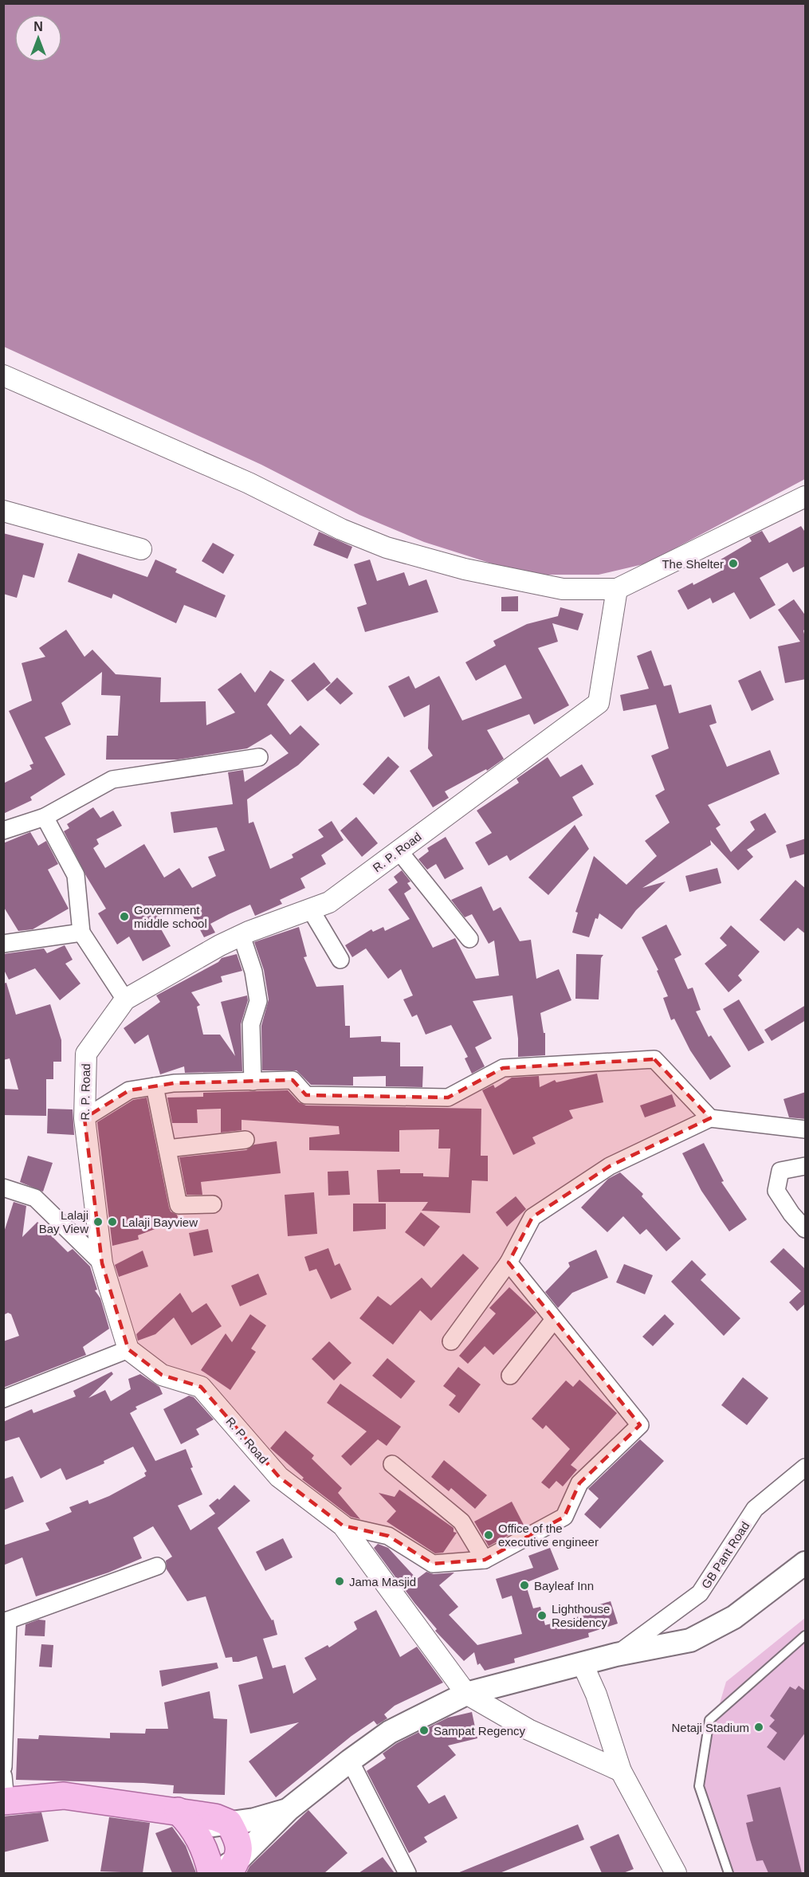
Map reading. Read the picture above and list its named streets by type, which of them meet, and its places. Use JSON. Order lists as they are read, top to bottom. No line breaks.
{"streets":{"street":["R. P. Road","GB Pant Road"]},"places":["The Shelter","Government middle school","Lalaji Bay View","Lalaji Bayview","Office of the executive engineer","Jama Masjid","Bayleaf Inn","Lighthouse Residency","Netaji Stadium","Sampat Regency"],"north":"top"}
